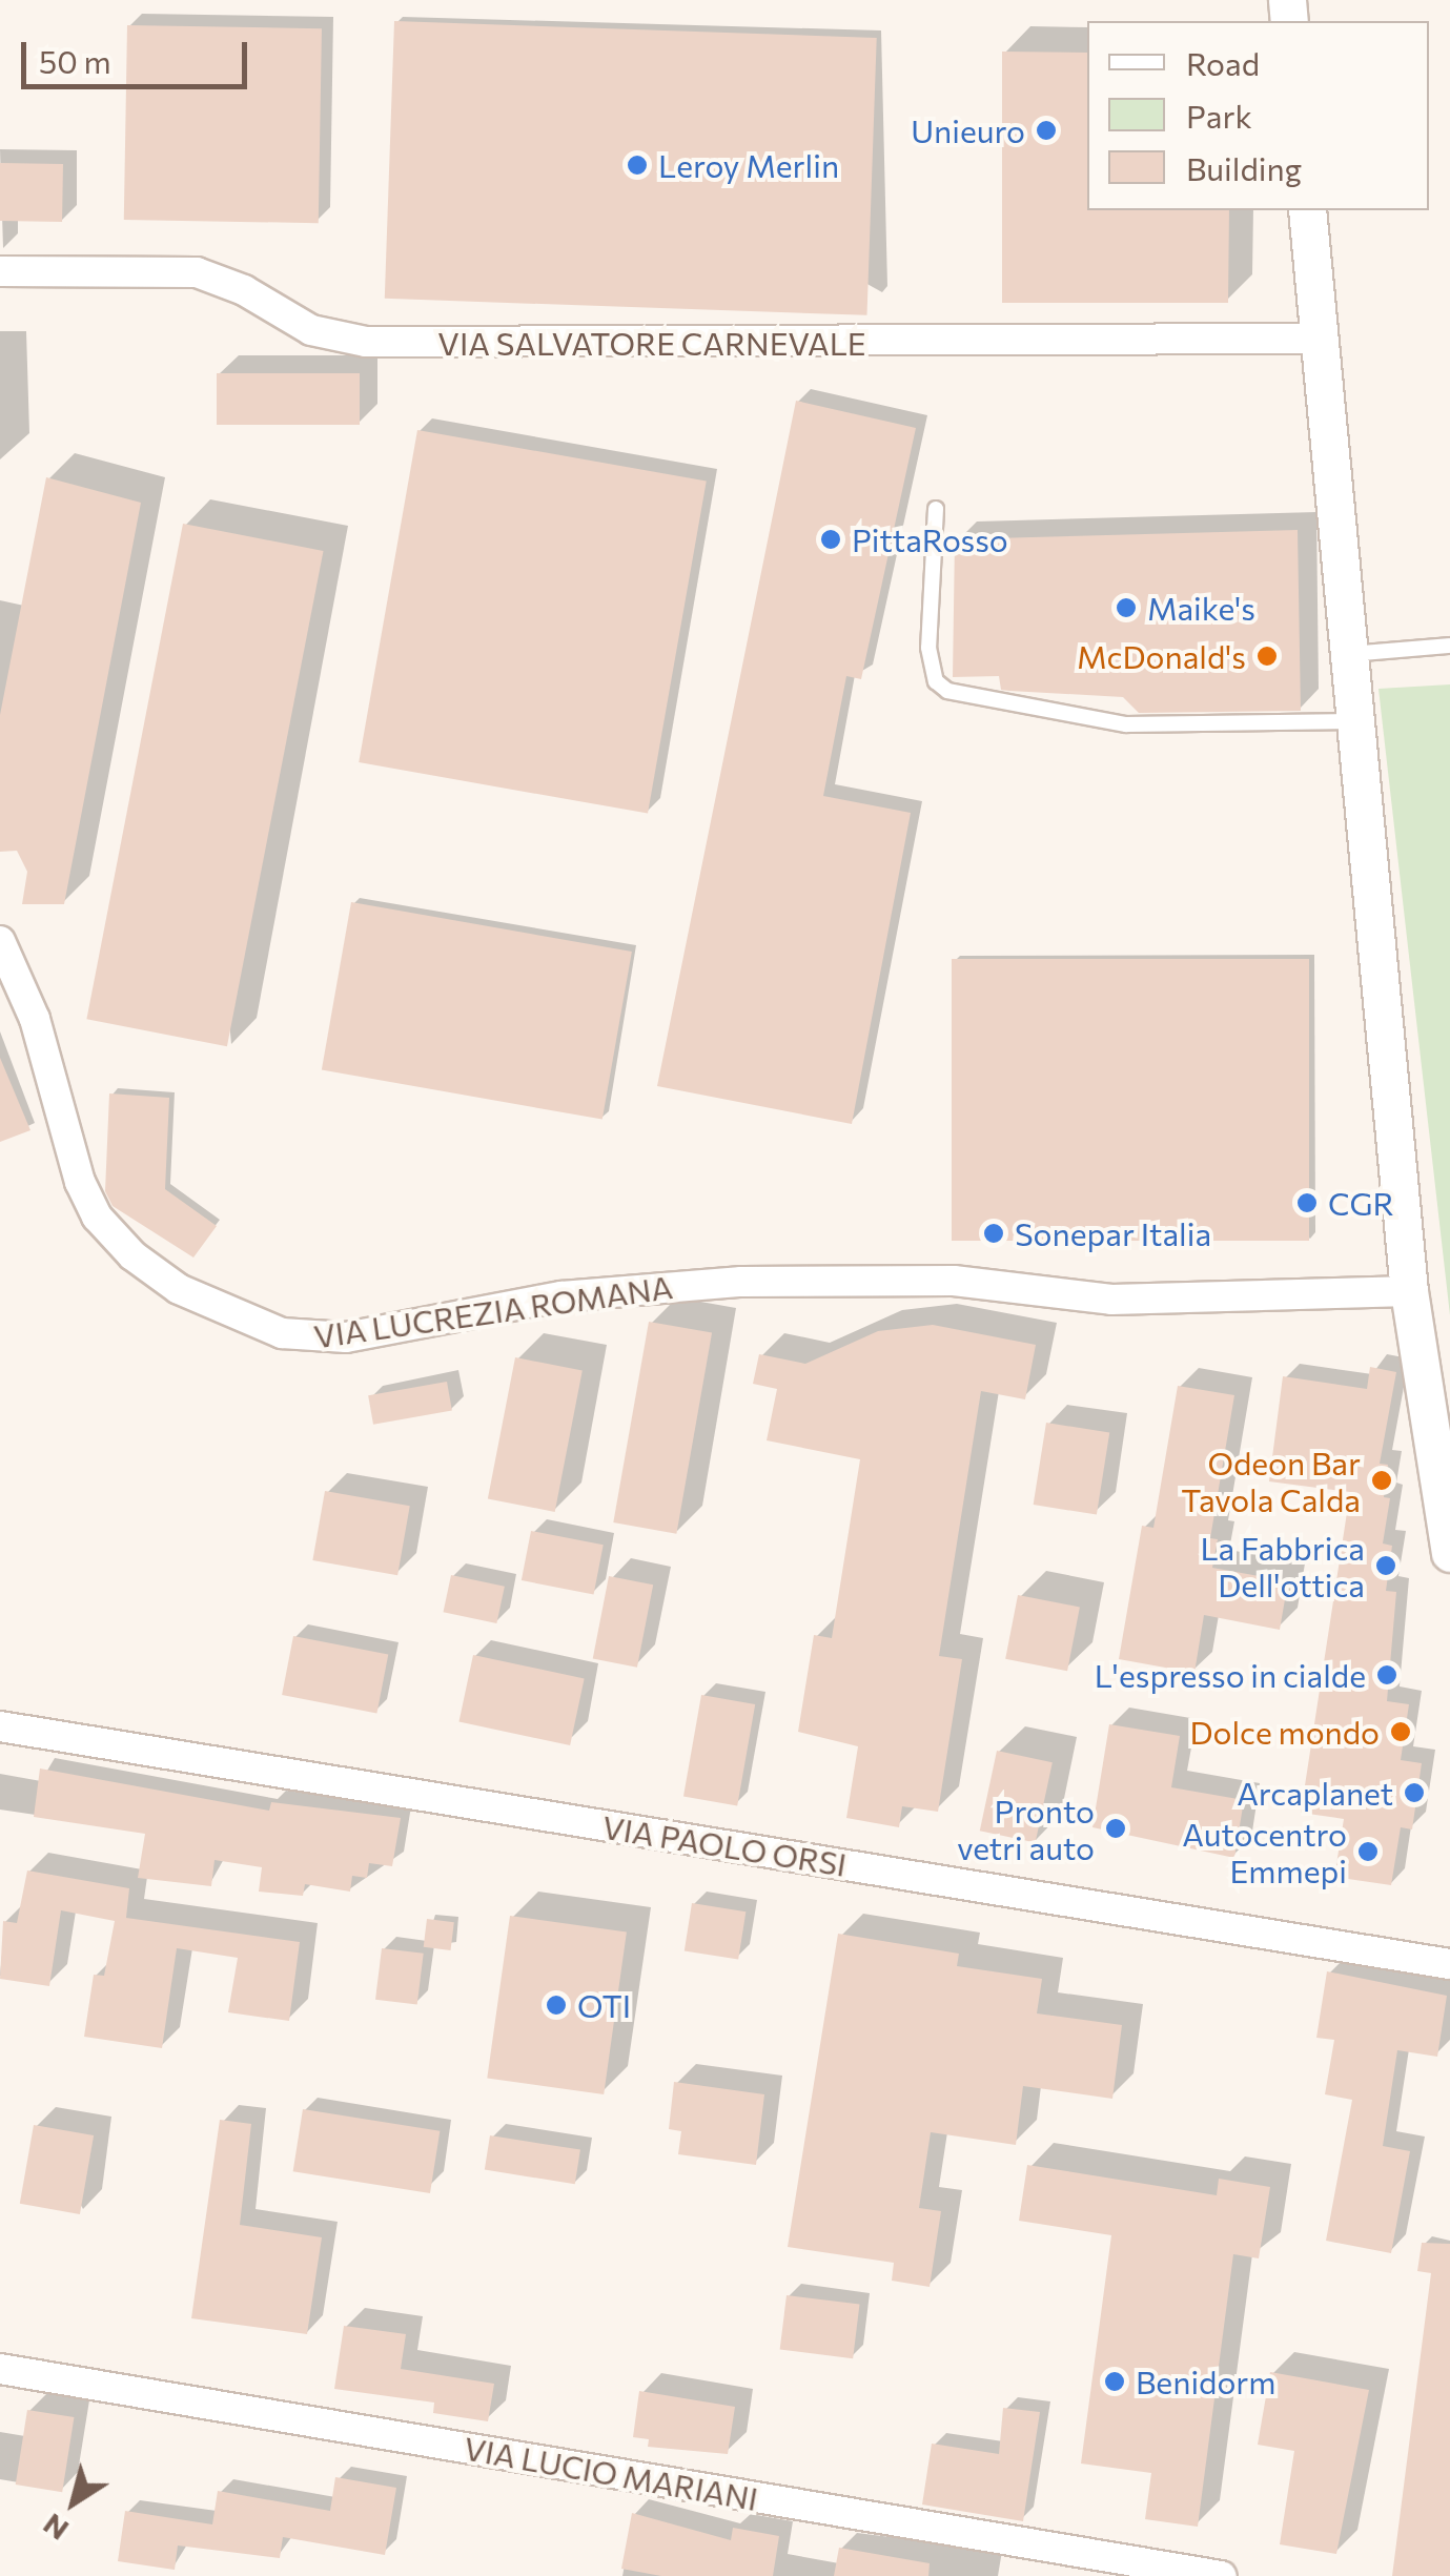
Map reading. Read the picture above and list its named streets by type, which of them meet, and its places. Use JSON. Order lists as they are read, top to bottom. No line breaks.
{"streets":{"street":["VIA SALVATORE CARNEVALE","VIA LUCREZIA ROMANA","VIA PAOLO ORSI","VIA LUCIO MARIANI"]},"places":["Unieuro","Leroy Merlin","PittaRosso","Maike's","McDonald's","CGR","Sonepar Italia","Odeon Bar Tavola Calda","La Fabbrica Dell'ottica","L'espresso in cialde","Dolce mondo","Arcaplanet","Pronto vetri auto","Autocentro Emmepi","OTI","Benidorm"],"legend":["Road","Park","Building"],"scale_bar":"50 m","north":"bottom left"}
